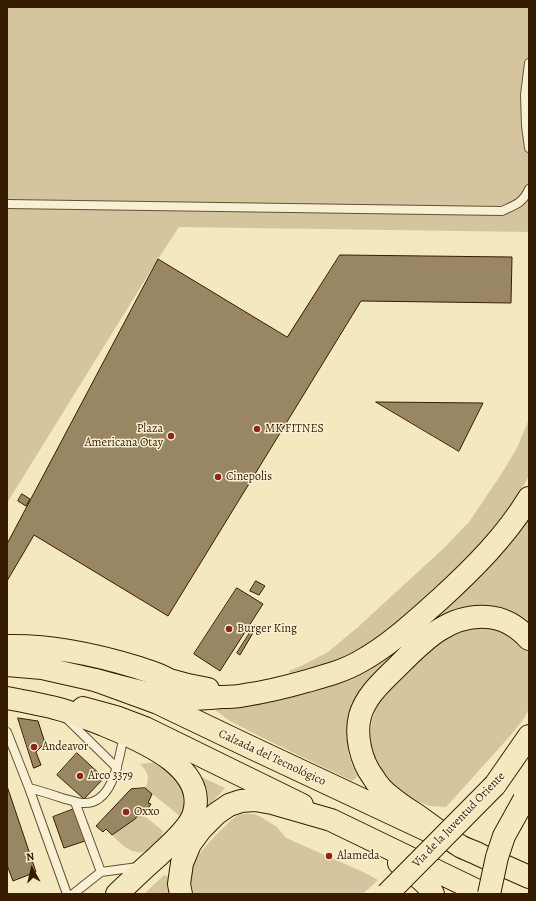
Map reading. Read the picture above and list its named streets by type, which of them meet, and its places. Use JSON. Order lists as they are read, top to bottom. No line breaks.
{"streets":{"main road":["Calzada del Tecnológico","Via de la Juventud Oriente"]},"places":["MK FITNES","Plaza Americana Otay","Cinepolis","Burger King","Andeavor","Arco 3379","Oxxo","Alameda"],"north":"top"}
